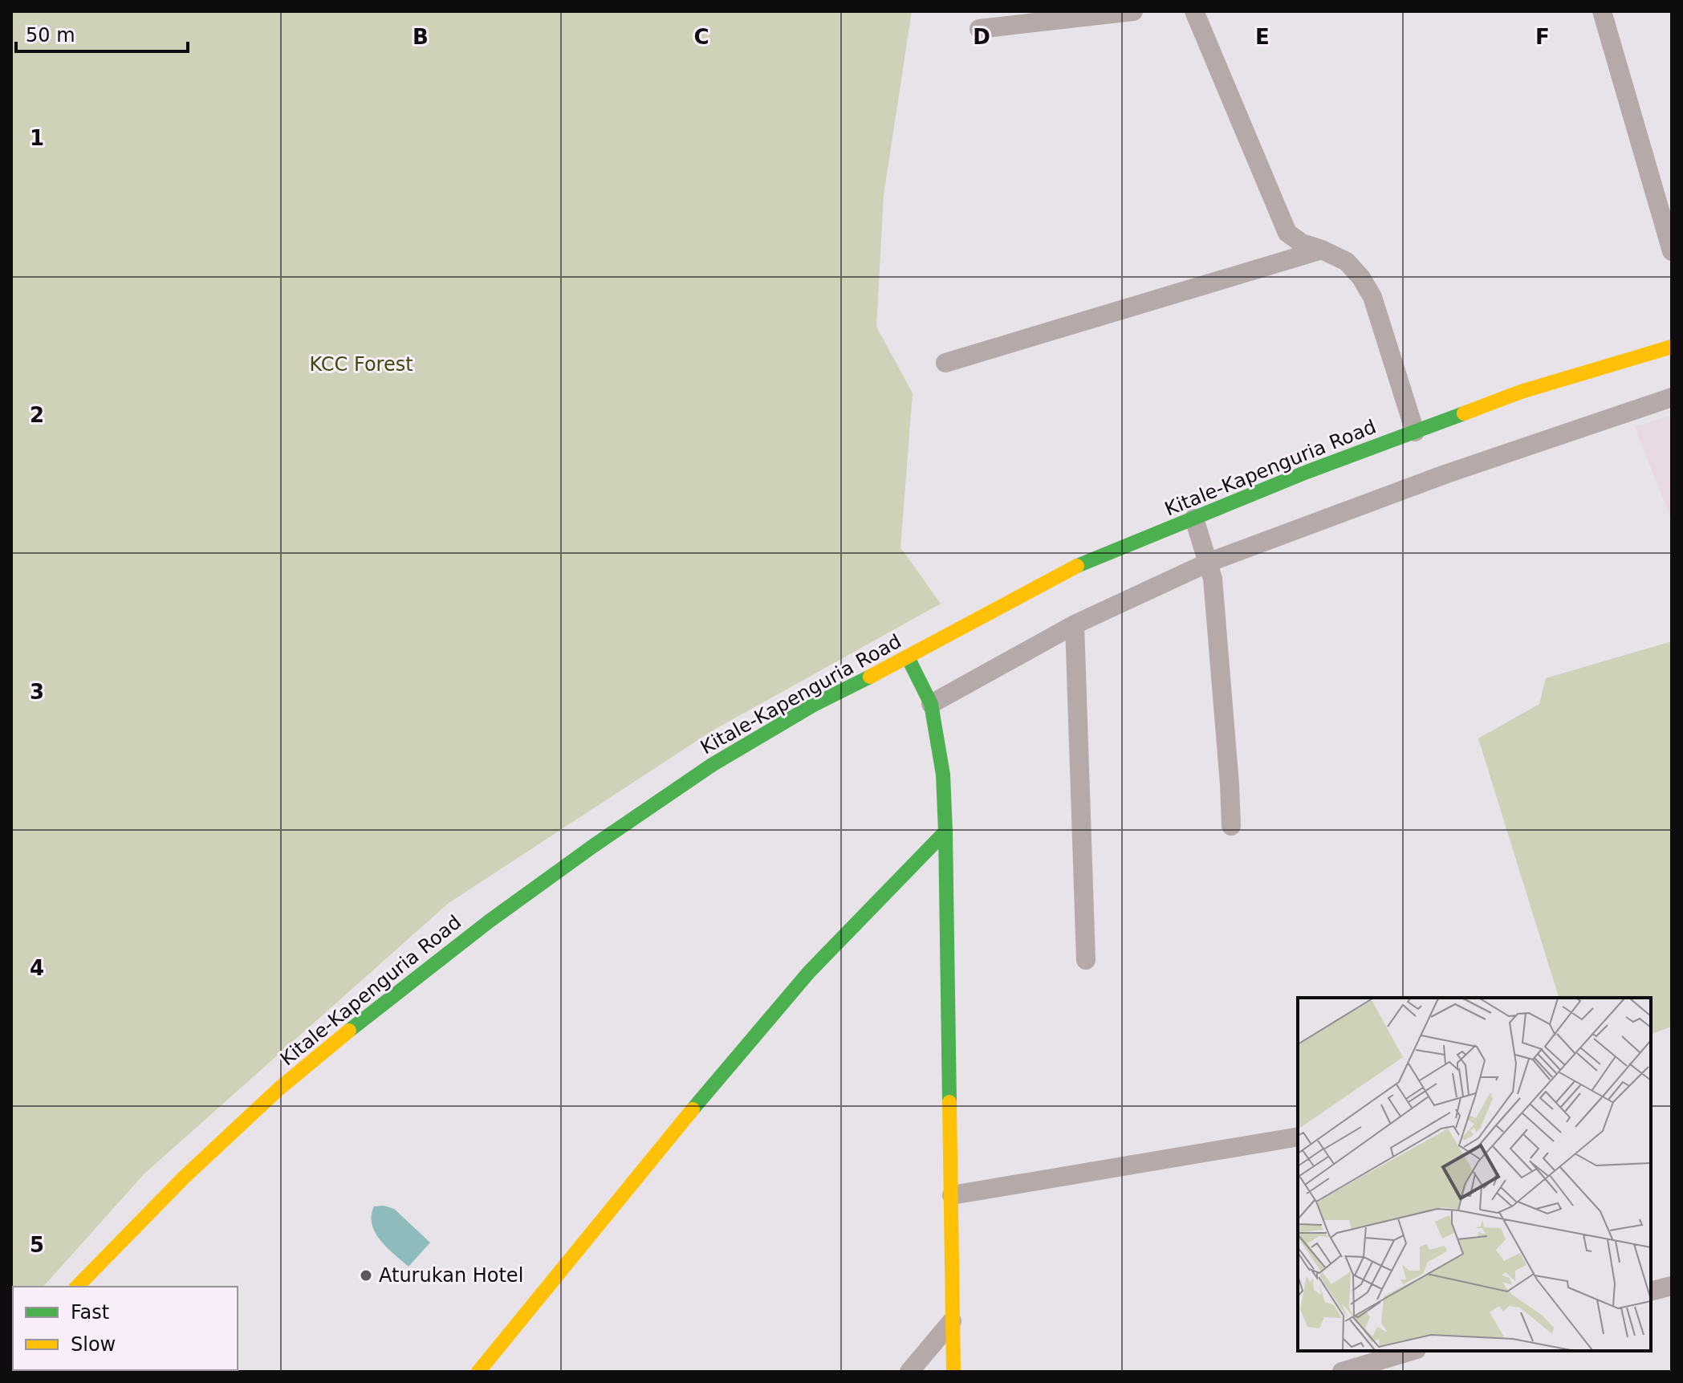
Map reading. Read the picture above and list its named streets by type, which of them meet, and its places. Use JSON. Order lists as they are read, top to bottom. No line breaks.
{"streets":{"main road":["Kitale-Kapenguria Road"]},"parks":["KCC Forest"],"places":["Aturukan Hotel"],"legend":["Fast","Slow"],"scale_bar":"50 m","grid":{"columns":["B","C","D","E","F"],"rows":["1","2","3","4","5"]}}
